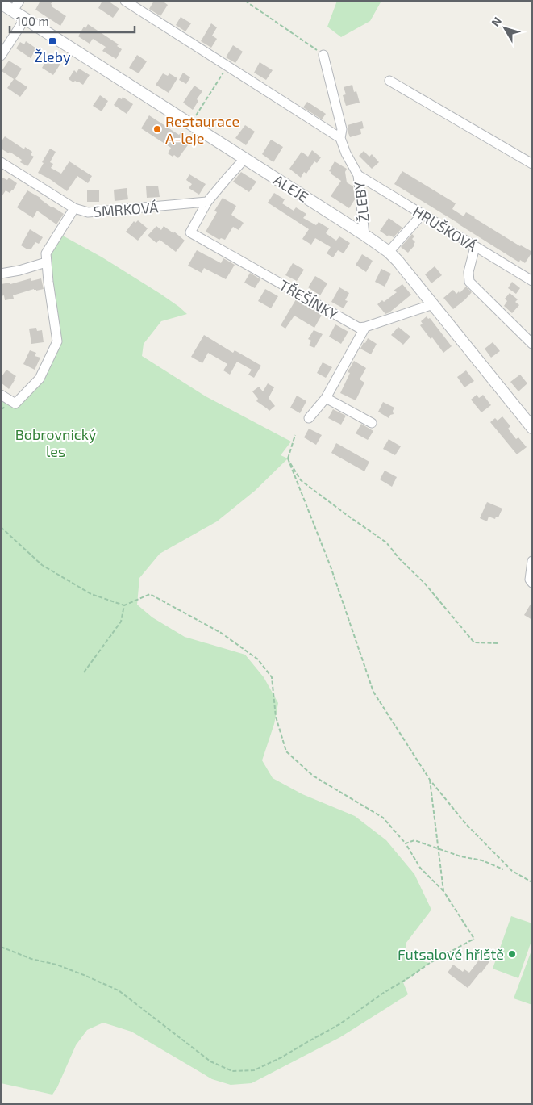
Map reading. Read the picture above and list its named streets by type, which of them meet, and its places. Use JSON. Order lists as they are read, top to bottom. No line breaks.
{"streets":{"street":["ALEJE","ŽLEBY","SMRKOVÁ","HRUŠKOVÁ","TŘEŠÍNKY"]},"crossings":[["ALEJE","ŽLEBY"],["ŽLEBY","HRUŠKOVÁ"],["SMRKOVÁ","TŘEŠÍNKY"]],"parks":["Bobrovnický les"],"places":{"transit":["Žleby"],"other":["Restaurace A-leje","Futsalové hřiště"]},"scale_bar":"100 m","north":"top left"}
